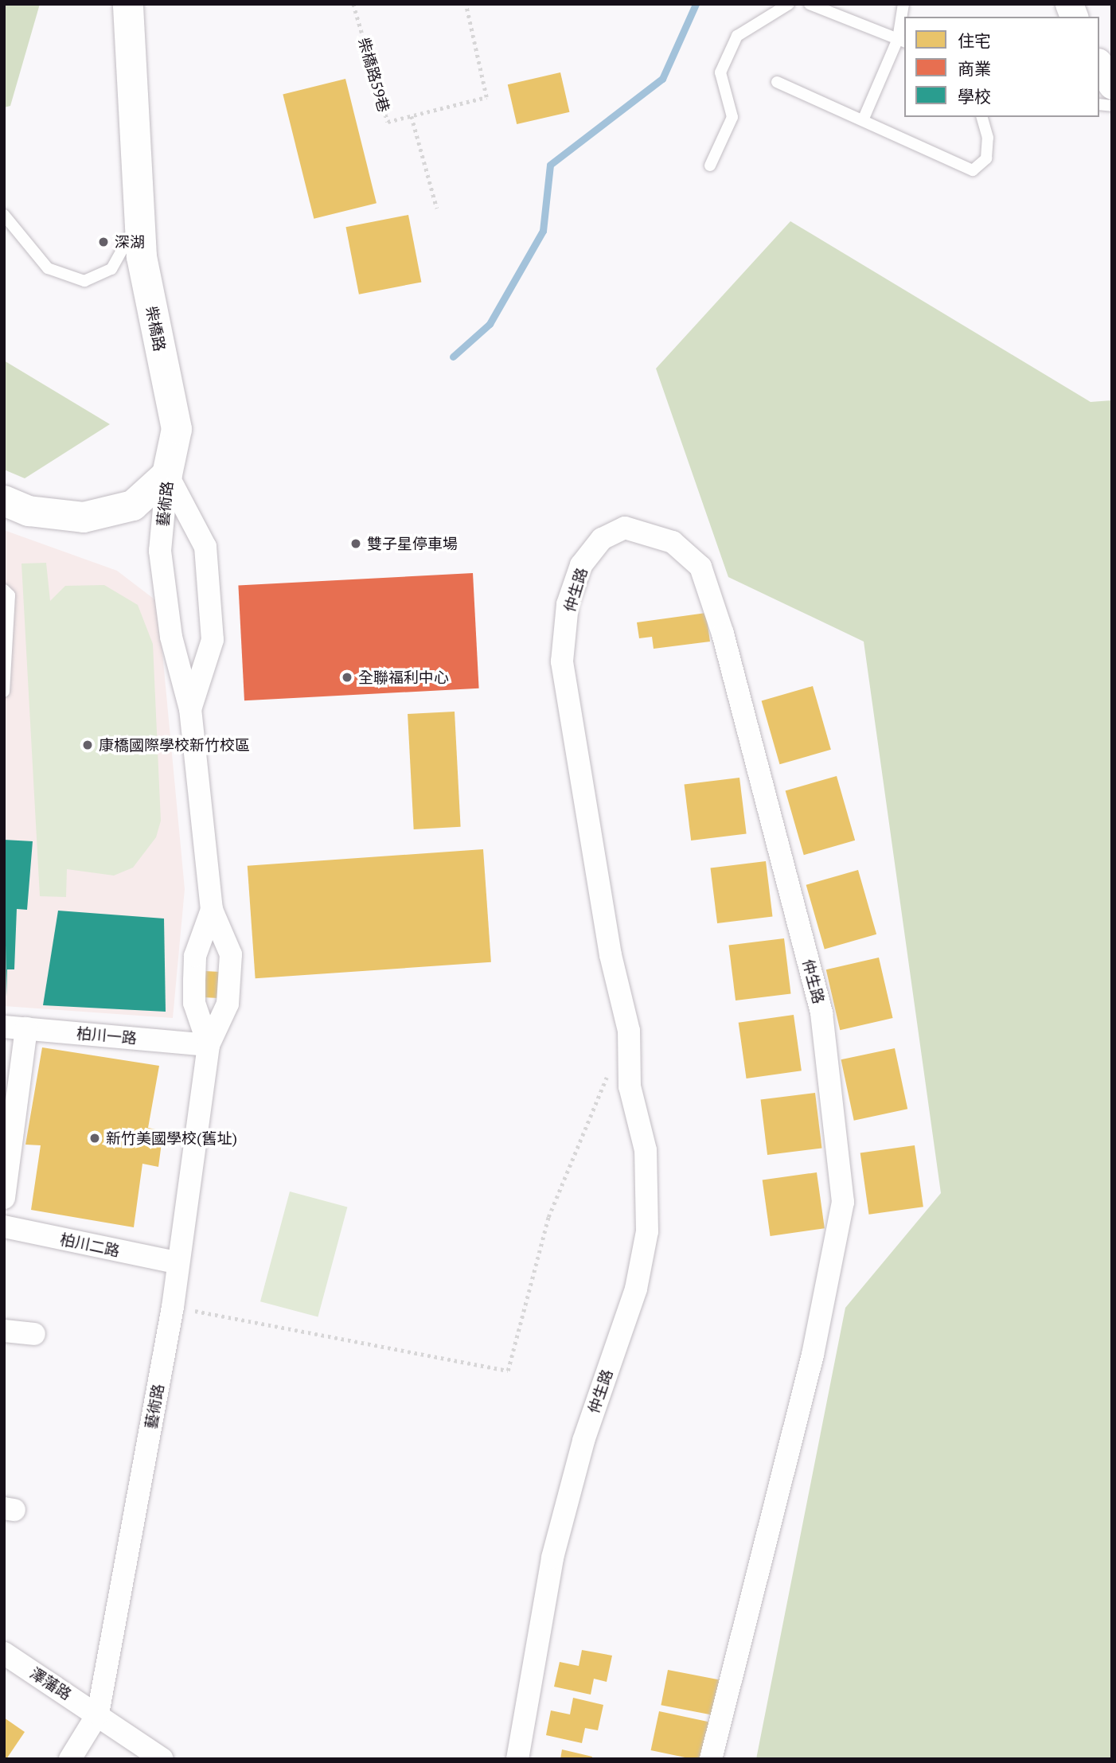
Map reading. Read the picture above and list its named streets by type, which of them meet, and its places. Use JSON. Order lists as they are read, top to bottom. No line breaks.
{"streets":{"main road":["柴橋路"],"street":["藝術路","仲生路","柏川一路","柏川二路","澤藩路"],"path":["柴橋路59巷"]},"crossings":[["柴橋路","藝術路"],["藝術路","柏川一路"],["藝術路","柏川二路"],["藝術路","澤藩路"]],"places":["深湖","雙子星停車場","全聯福利中心","康橋國際學校新竹校區","新竹美國學校(舊址)"],"legend":["住宅","商業","學校"]}
